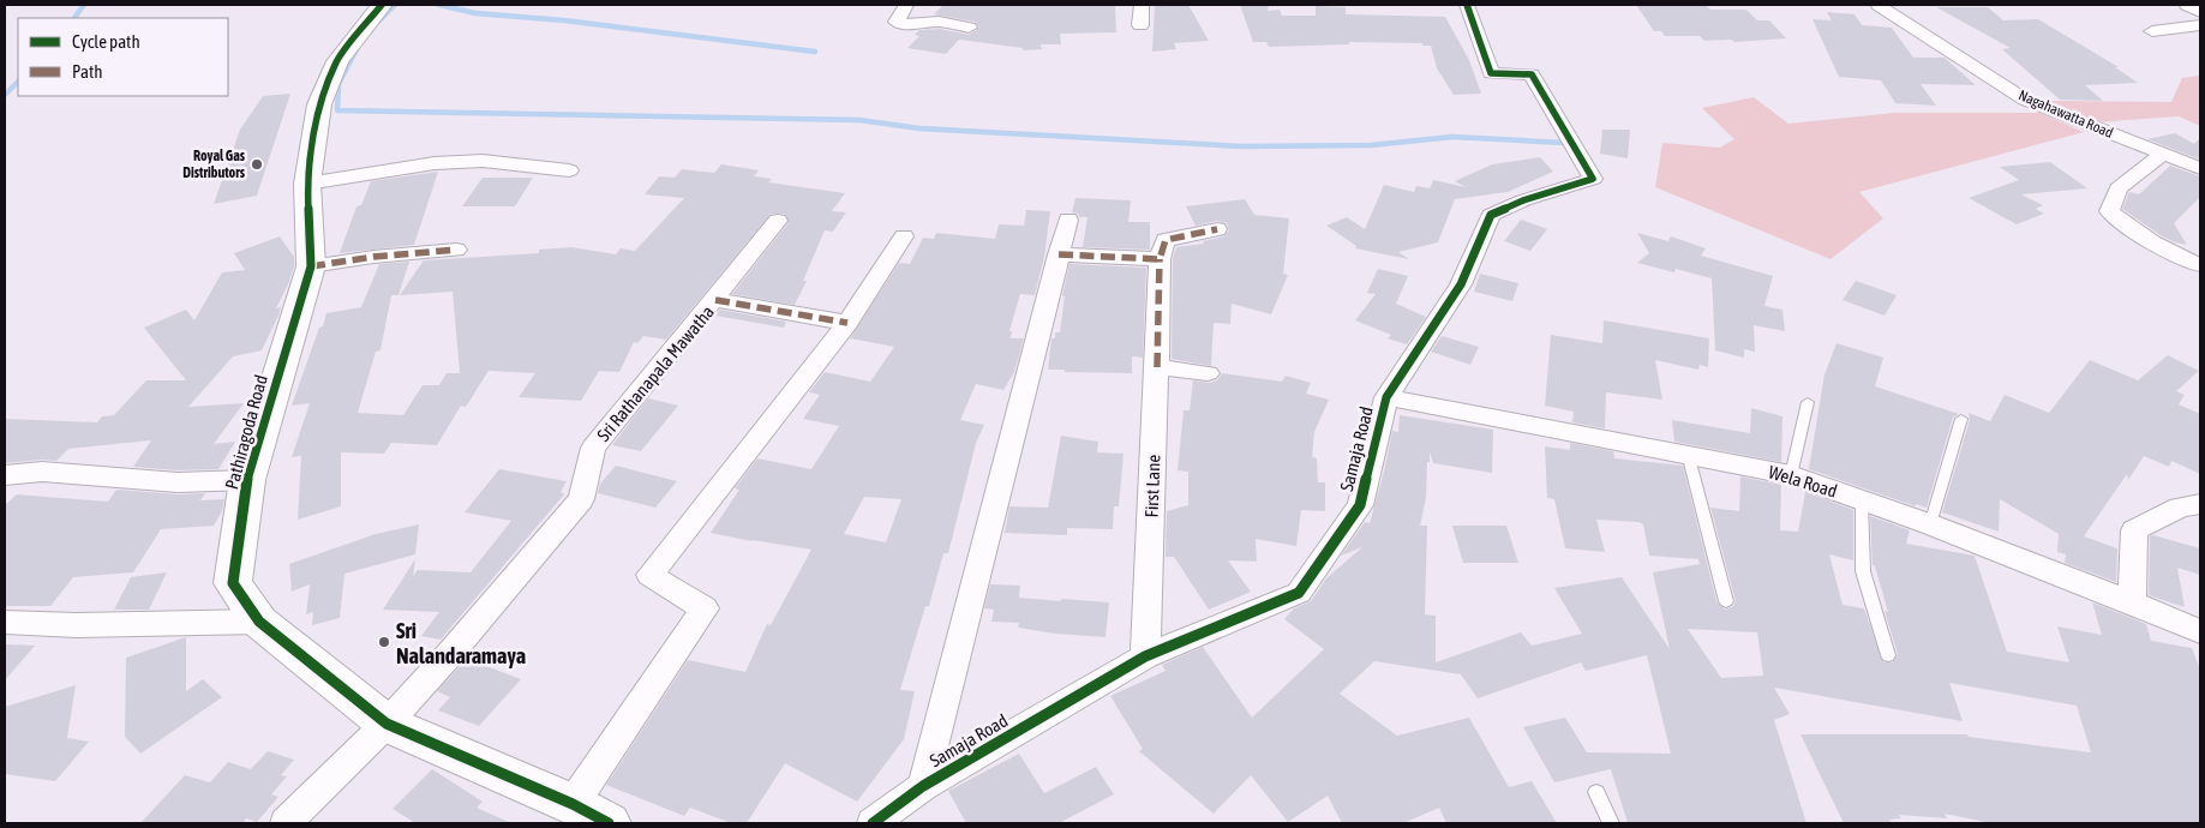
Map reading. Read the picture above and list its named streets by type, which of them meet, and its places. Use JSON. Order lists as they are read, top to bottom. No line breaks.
{"streets":{"street":["Nagahawatta Road","Sri Rathanapala Mawatha","Pathiragoda Road","Samaja Road","Wela Road","First Lane"]},"crossings":[["Sri Rathanapala Mawatha","Pathiragoda Road"],["Samaja Road","Wela Road"],["Samaja Road","First Lane"]],"places":["Royal Gas Distributors","Sri Nalandaramaya"],"legend":["Cycle path","Path"]}
